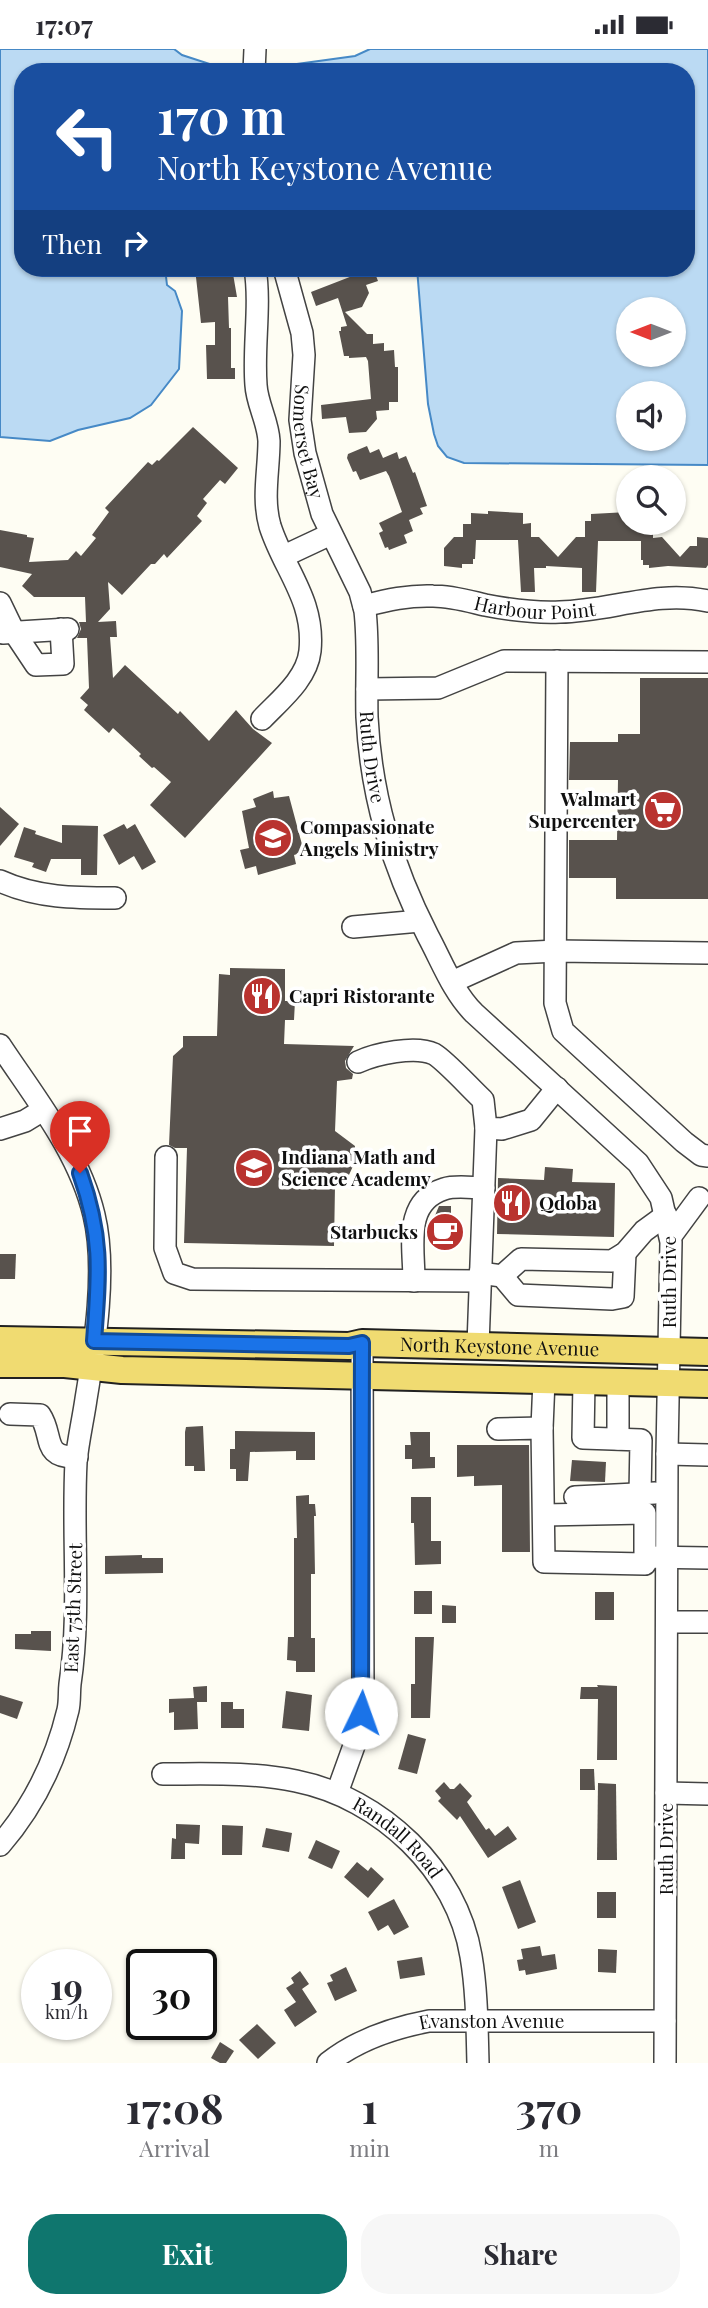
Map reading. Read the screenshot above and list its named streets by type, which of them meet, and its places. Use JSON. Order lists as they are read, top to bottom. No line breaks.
{"streets":{"main road":["North Keystone Avenue"],"street":["Somerset Bay","Harbour Point","Ruth Drive","East 75th Street","Randall Road","Evanston Avenue"]},"crossings":[["Somerset Bay","Harbour Point"],["Somerset Bay","Ruth Drive"],["Harbour Point","Ruth Drive"],["Ruth Drive","North Keystone Avenue"],["Ruth Drive","Evanston Avenue"],["North Keystone Avenue","East 75th Street"],["Randall Road","Evanston Avenue"]],"places":{"supermarket":["Walmart Supercenter"],"school or university":["Compassionate Angels Ministry","Indiana Math and Science Academy"],"restaurant":["Capri Ristorante","Qdoba"],"cafe":["Starbucks"]},"north":"left","page":{"status":"17:07","turn":["170 m","North Keystone Avenue"],"then":"Then","speed":"19 km/h","limit":"30","eta":["17:08","Arrival","1","min","370","m"],"buttons":["Exit","Share"]}}
